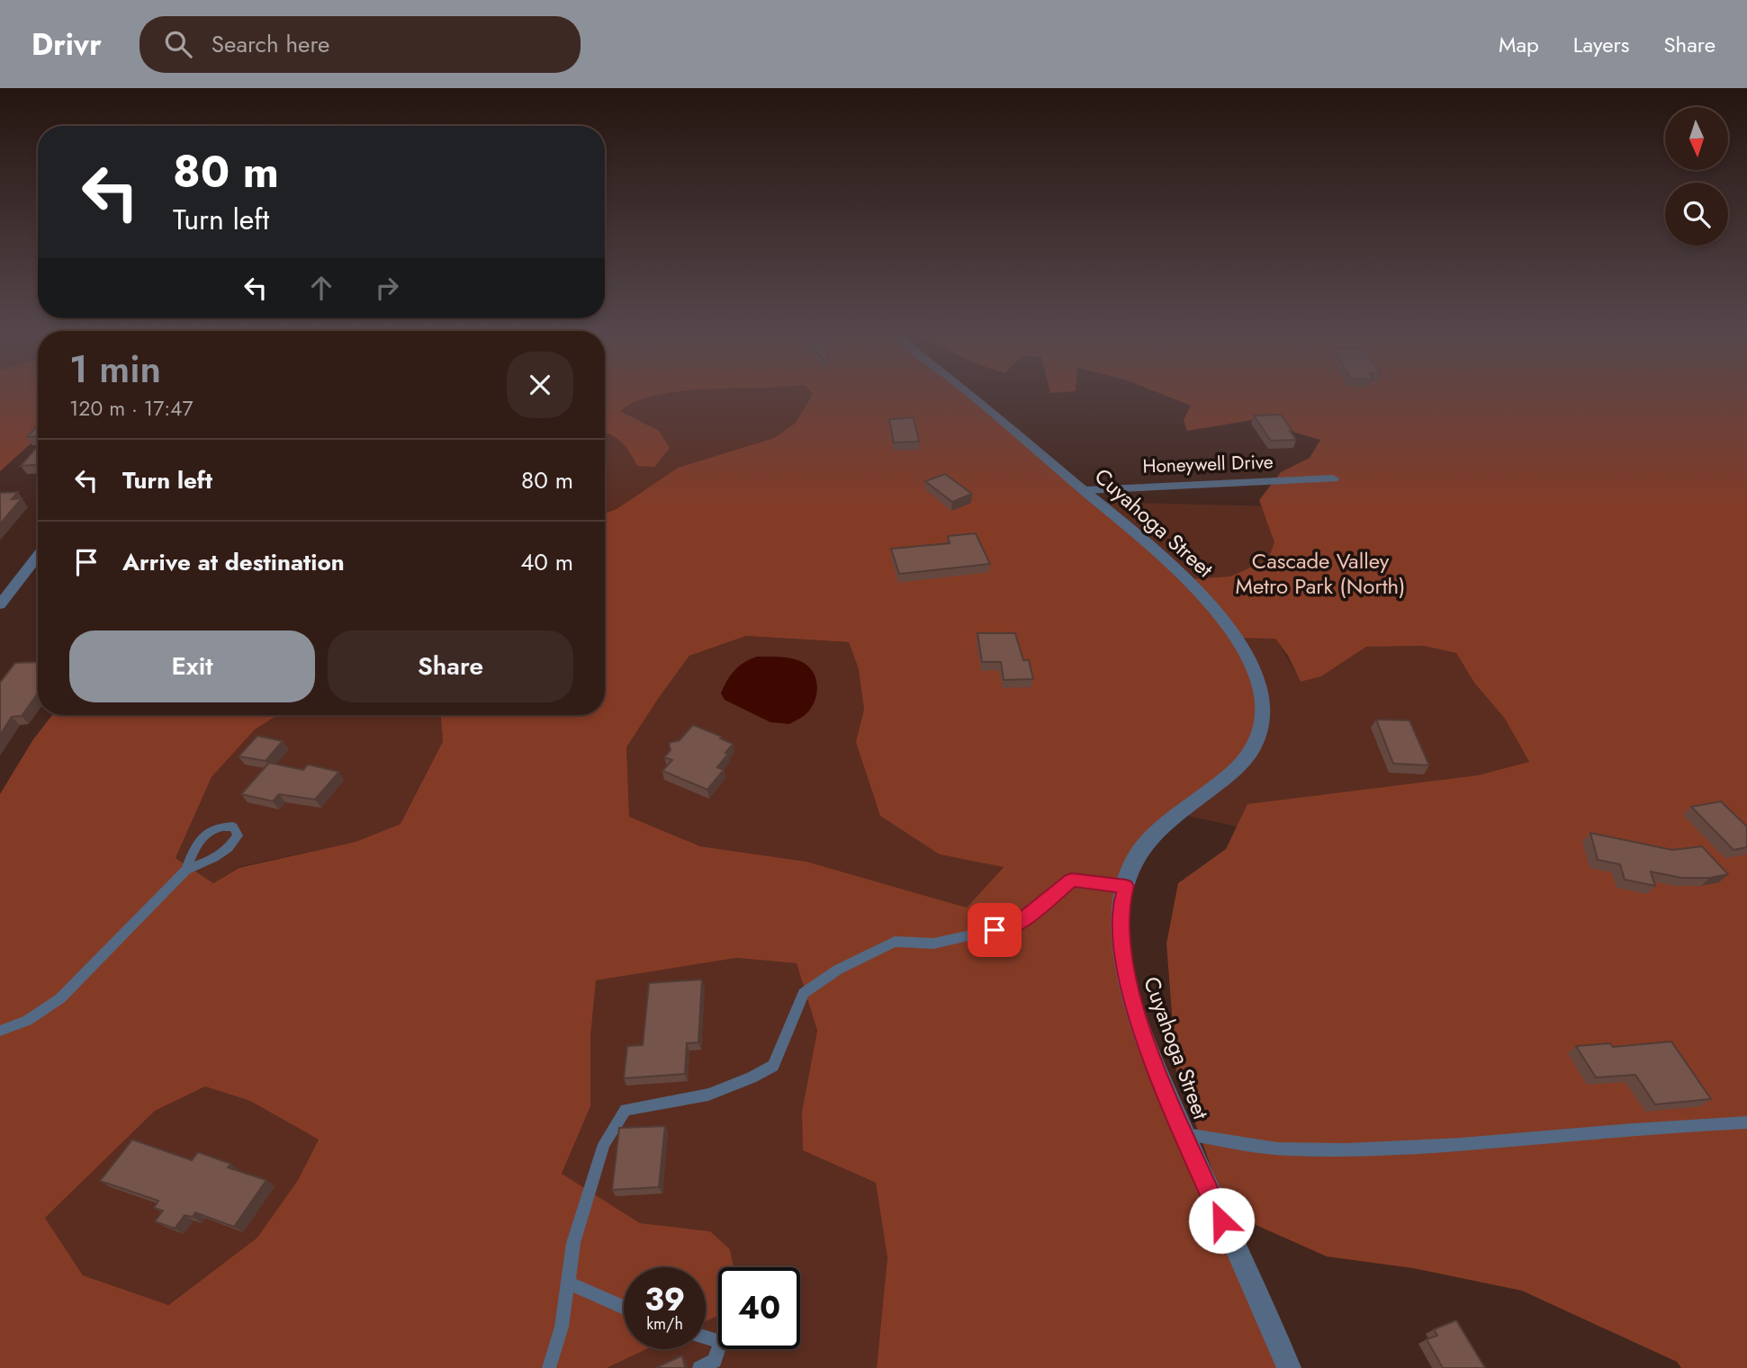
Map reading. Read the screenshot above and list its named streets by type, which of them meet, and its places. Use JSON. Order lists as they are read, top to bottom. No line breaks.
{"streets":{"street":["Honeywell Drive","Cuyahoga Street"]},"crossings":[["Honeywell Drive","Cuyahoga Street"]],"parks":["Cascade Valley Metro Park (North)"],"north":"bottom","page":{"header":"Drivr","search":"Search here","nav":["Map","Layers","Share"],"turn":["80 m","Turn left"],"heading":["1 min","120 m · 17:47"],"list":[{"name":"Turn left","value":"80 m"},{"name":"Arrive at destination","value":"40 m"}],"buttons":["Exit","Share"],"speed":"39 km/h","limit":"40"}}
